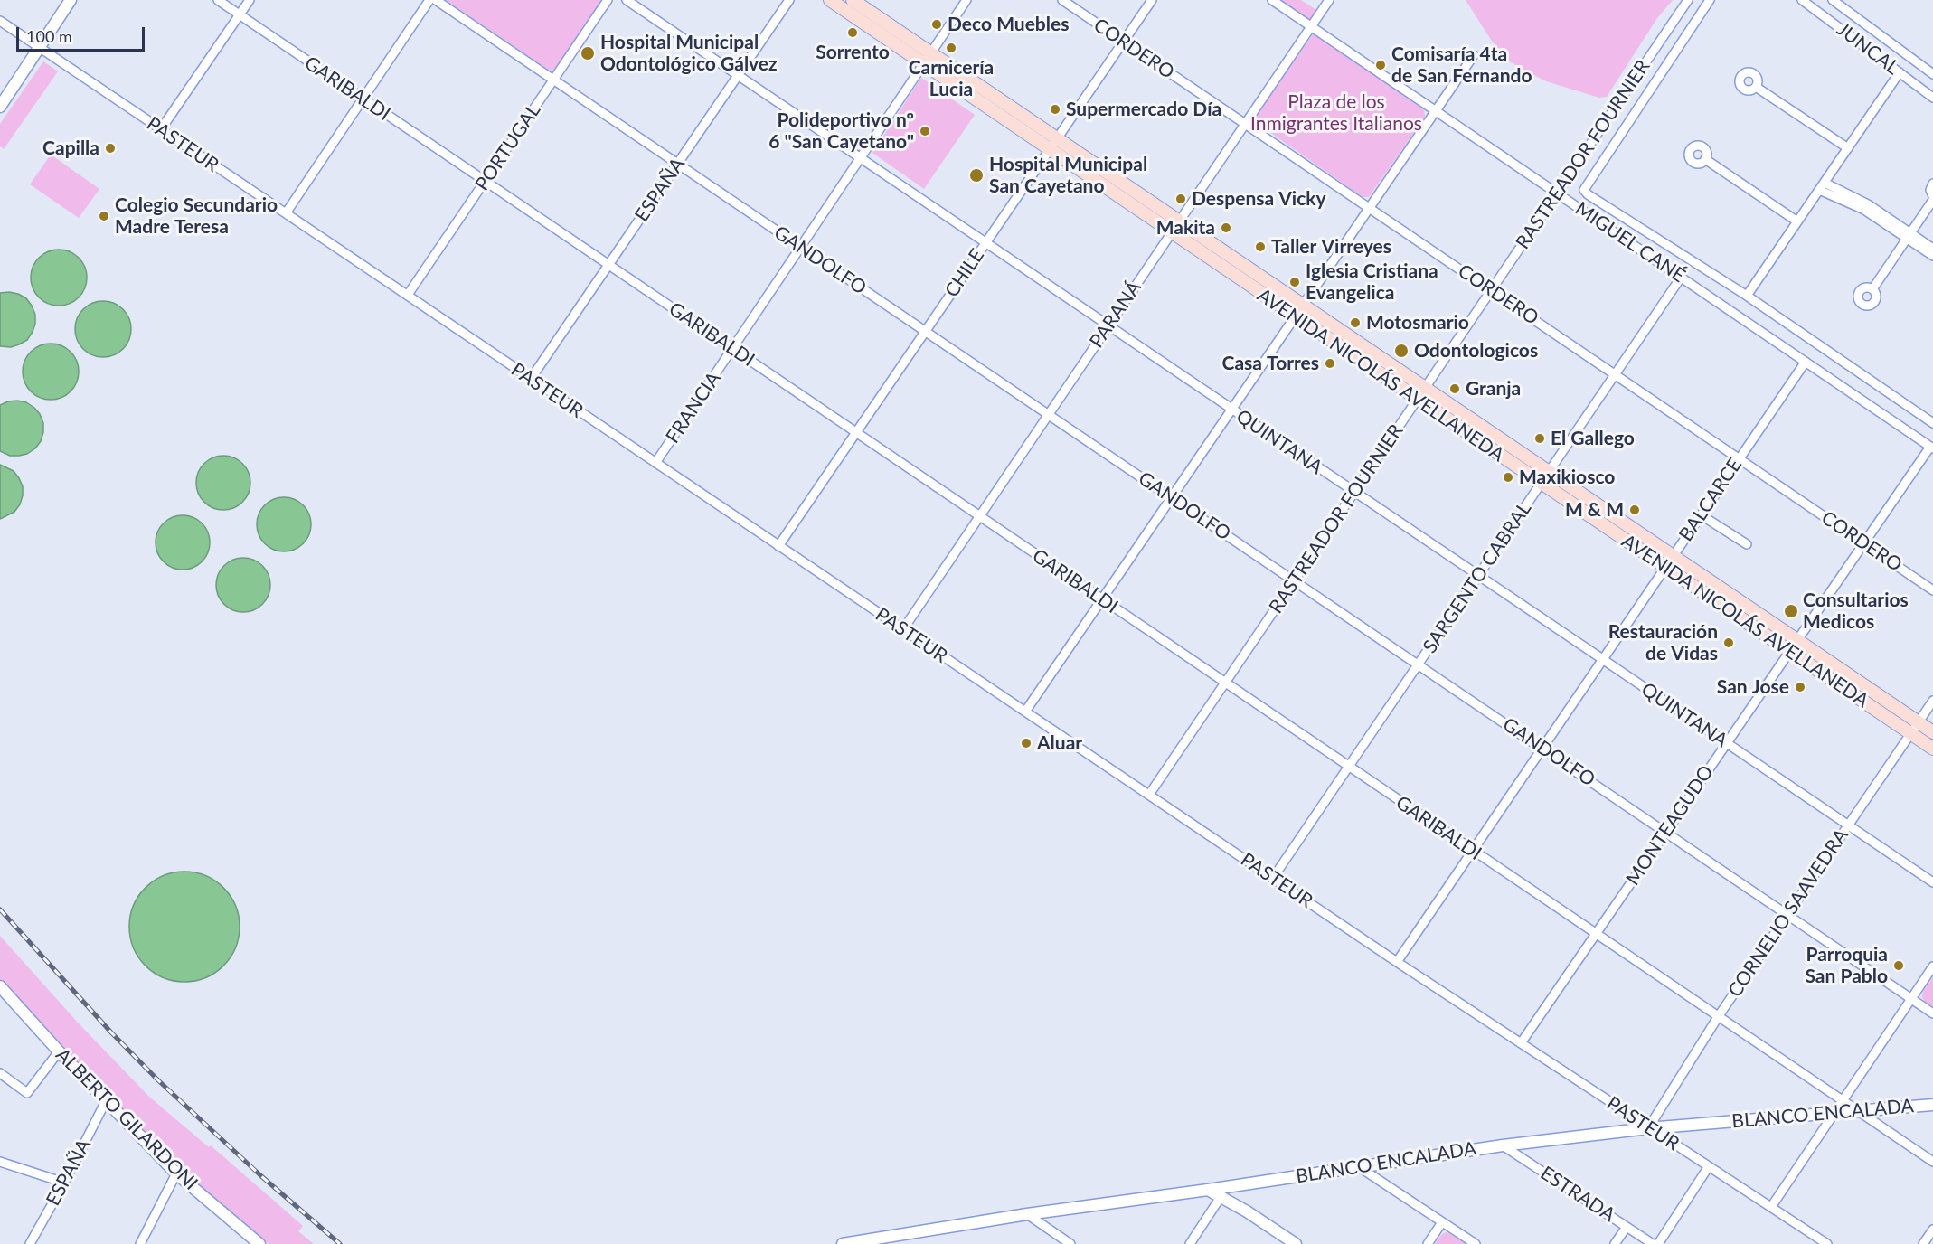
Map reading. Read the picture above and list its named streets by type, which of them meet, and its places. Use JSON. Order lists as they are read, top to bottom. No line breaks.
{"streets":{"main road":["AVENIDA NICOLÁS AVELLANEDA"],"street":["CORDERO","JUNCAL","GARIBALDI","PASTEUR","PORTUGAL","RASTREADOR FOURNIER","ESPAÑA","MIGUEL CANÉ","GANDOLFO","CHILE","PARANÁ","FRANCIA","QUINTANA","BALCARCE","SARGENTO CABRAL","MONTEAGUDO","CORNELIO SAAVEDRA","BLANCO ENCALADA","ALBERTO GILARDONI","ESTRADA"]},"crossings":[["CORDERO","RASTREADOR FOURNIER"],["CORDERO","CHILE"],["CORDERO","PARANÁ"],["CORDERO","BALCARCE"],["CORDERO","SARGENTO CABRAL"],["CORDERO","MONTEAGUDO"],["GARIBALDI","PORTUGAL"],["GARIBALDI","RASTREADOR FOURNIER"],["GARIBALDI","ESPAÑA"],["GARIBALDI","CHILE"],["GARIBALDI","PARANÁ"],["GARIBALDI","FRANCIA"],["GARIBALDI","BALCARCE"],["GARIBALDI","SARGENTO CABRAL"],["GARIBALDI","MONTEAGUDO"],["GARIBALDI","CORNELIO SAAVEDRA"],["GARIBALDI","BLANCO ENCALADA"],["PASTEUR","PORTUGAL"],["PASTEUR","RASTREADOR FOURNIER"],["PASTEUR","ESPAÑA"],["PASTEUR","CHILE"],["PASTEUR","PARANÁ"],["PASTEUR","FRANCIA"],["PASTEUR","BALCARCE"],["PASTEUR","SARGENTO CABRAL"],["PASTEUR","MONTEAGUDO"],["PASTEUR","CORNELIO SAAVEDRA"],["PASTEUR","BLANCO ENCALADA"],["PORTUGAL","GANDOLFO"],["RASTREADOR FOURNIER","MIGUEL CANÉ"],["RASTREADOR FOURNIER","GANDOLFO"],["RASTREADOR FOURNIER","AVENIDA NICOLÁS AVELLANEDA"],["RASTREADOR FOURNIER","QUINTANA"],["ESPAÑA","GANDOLFO"],["ESPAÑA","QUINTANA"],["ESPAÑA","ALBERTO GILARDONI"],["MIGUEL CANÉ","PARANÁ"],["MIGUEL CANÉ","BALCARCE"],["MIGUEL CANÉ","SARGENTO CABRAL"],["MIGUEL CANÉ","MONTEAGUDO"],["GANDOLFO","CHILE"],["GANDOLFO","PARANÁ"],["GANDOLFO","FRANCIA"],["GANDOLFO","BALCARCE"],["GANDOLFO","SARGENTO CABRAL"],["GANDOLFO","MONTEAGUDO"],["GANDOLFO","CORNELIO SAAVEDRA"],["CHILE","AVENIDA NICOLÁS AVELLANEDA"],["CHILE","QUINTANA"],["PARANÁ","AVENIDA NICOLÁS AVELLANEDA"],["PARANÁ","QUINTANA"],["AVENIDA NICOLÁS AVELLANEDA","FRANCIA"],["AVENIDA NICOLÁS AVELLANEDA","BALCARCE"],["AVENIDA NICOLÁS AVELLANEDA","SARGENTO CABRAL"],["AVENIDA NICOLÁS AVELLANEDA","MONTEAGUDO"],["AVENIDA NICOLÁS AVELLANEDA","CORNELIO SAAVEDRA"],["FRANCIA","QUINTANA"],["QUINTANA","BALCARCE"],["QUINTANA","SARGENTO CABRAL"],["QUINTANA","MONTEAGUDO"],["QUINTANA","CORNELIO SAAVEDRA"],["CORNELIO SAAVEDRA","BLANCO ENCALADA"],["BLANCO ENCALADA","ESTRADA"]],"parks":["Plaza de los Inmigrantes Italianos"],"places":["Deco Muebles","Sorrento","Carnicería Lucia","Hospital Municipal Odontológico Gálvez","Comisaría 4ta de San Fernando","Supermercado Día","Polideportivo nº 6 \"San Cayetano\"","Capilla","Hospital Municipal San Cayetano","Despensa Vicky","Colegio Secundario Madre Teresa","Makita","Taller Virreyes","Iglesia Cristiana Evangelica","Motosmario","Odontologicos","Casa Torres","Granja","El Gallego","Maxikiosco","M & M","Consultarios Medicos","Restauración de Vidas","San Jose","Aluar","Parroquia San Pablo"],"scale_bar":"100 m"}
